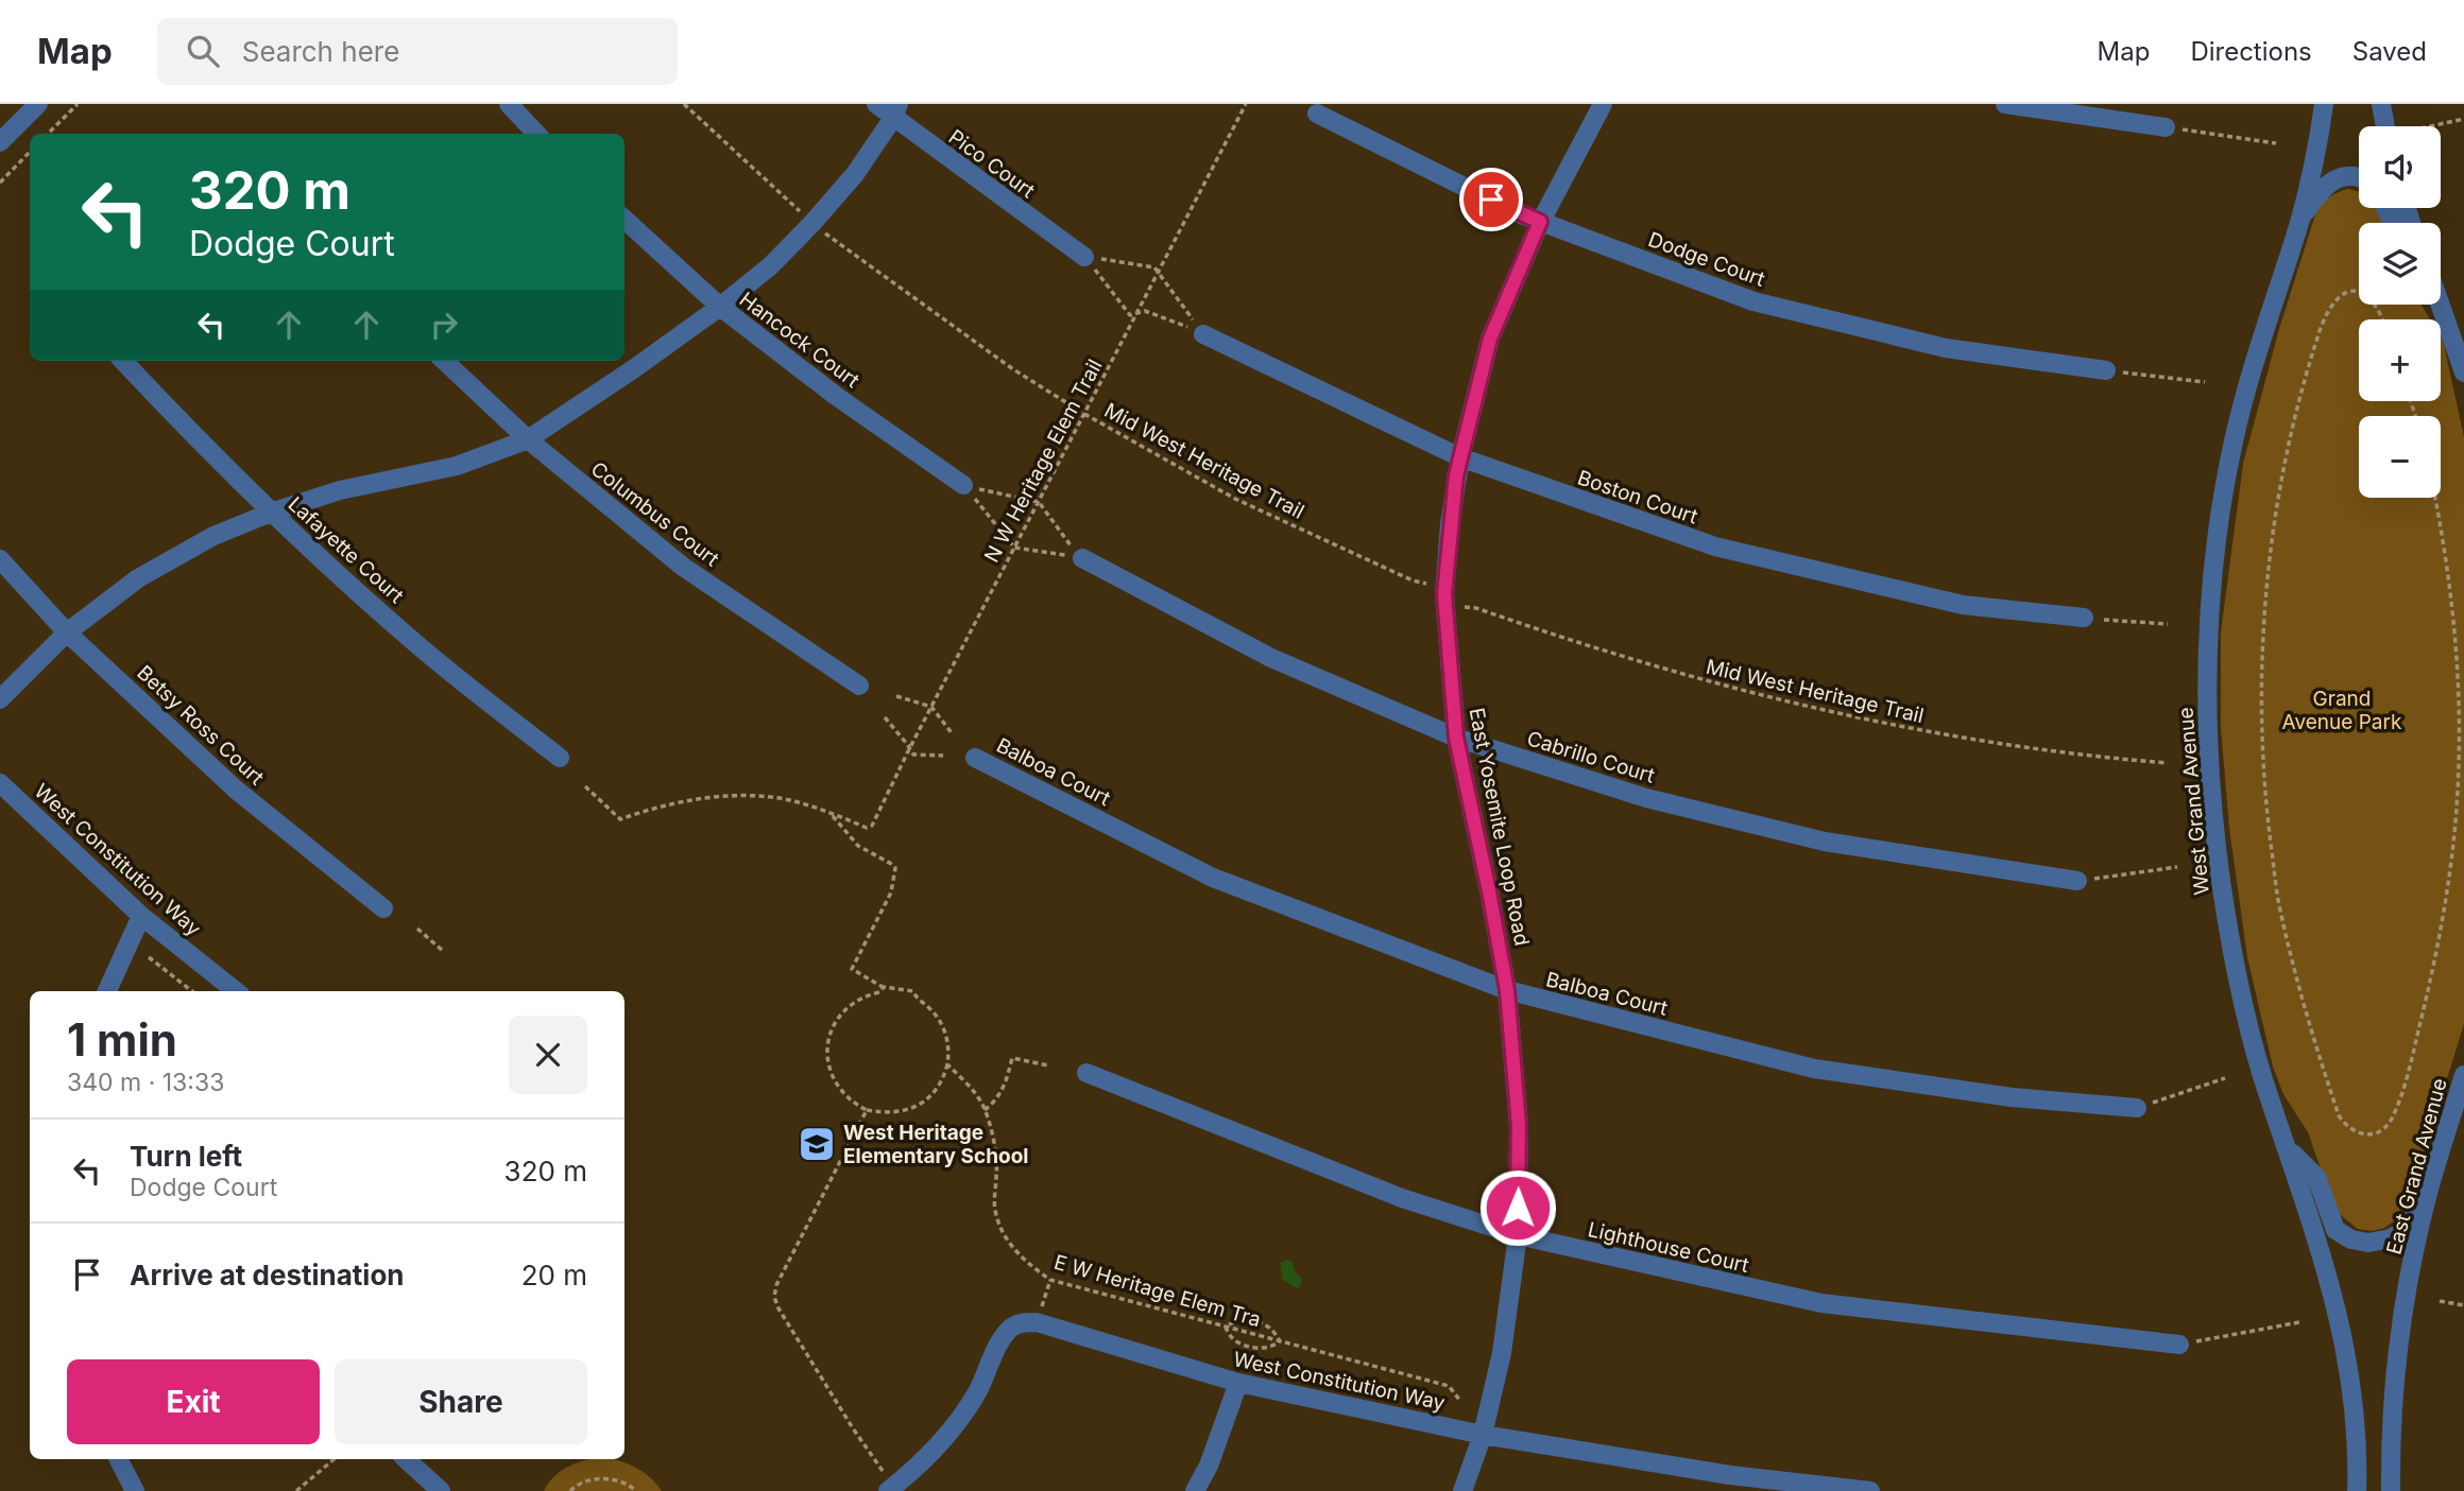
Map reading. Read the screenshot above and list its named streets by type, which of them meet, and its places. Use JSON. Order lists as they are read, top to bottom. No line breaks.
{"streets":{"street":["Pico Court","Dodge Court","Hancock Court","Boston Court","Columbus Court","Lafayette Court","Betsy Ross Court","Cabrillo Court","Balboa Court","West Grand Avenue","East Yosemite Loop Road","West Constitution Way","East Grand Avenue","Lighthouse Court"],"path":["N W Heritage Elem Trail","Mid West Heritage Trail","E W Heritage Elem Tra"]},"crossings":[["Dodge Court","East Yosemite Loop Road"],["N W Heritage Elem Trail","Mid West Heritage Trail"],["Boston Court","East Yosemite Loop Road"],["Cabrillo Court","East Yosemite Loop Road"],["Balboa Court","East Yosemite Loop Road"],["East Yosemite Loop Road","West Constitution Way"],["East Yosemite Loop Road","Lighthouse Court"]],"parks":["Grand Avenue Park"],"places":{"school or university":["West Heritage Elementary School"]},"page":{"header":"Map","search":"Search here","nav":["Map","Directions","Saved"],"map_buttons":["+","−"],"turn":["320 m","Dodge Court"],"heading":["1 min","340 m · 13:33"],"list":[{"name":"Turn left","note":"Dodge Court","value":"320 m"},{"name":"Arrive at destination","value":"20 m"}],"buttons":["Exit","Share"]}}
